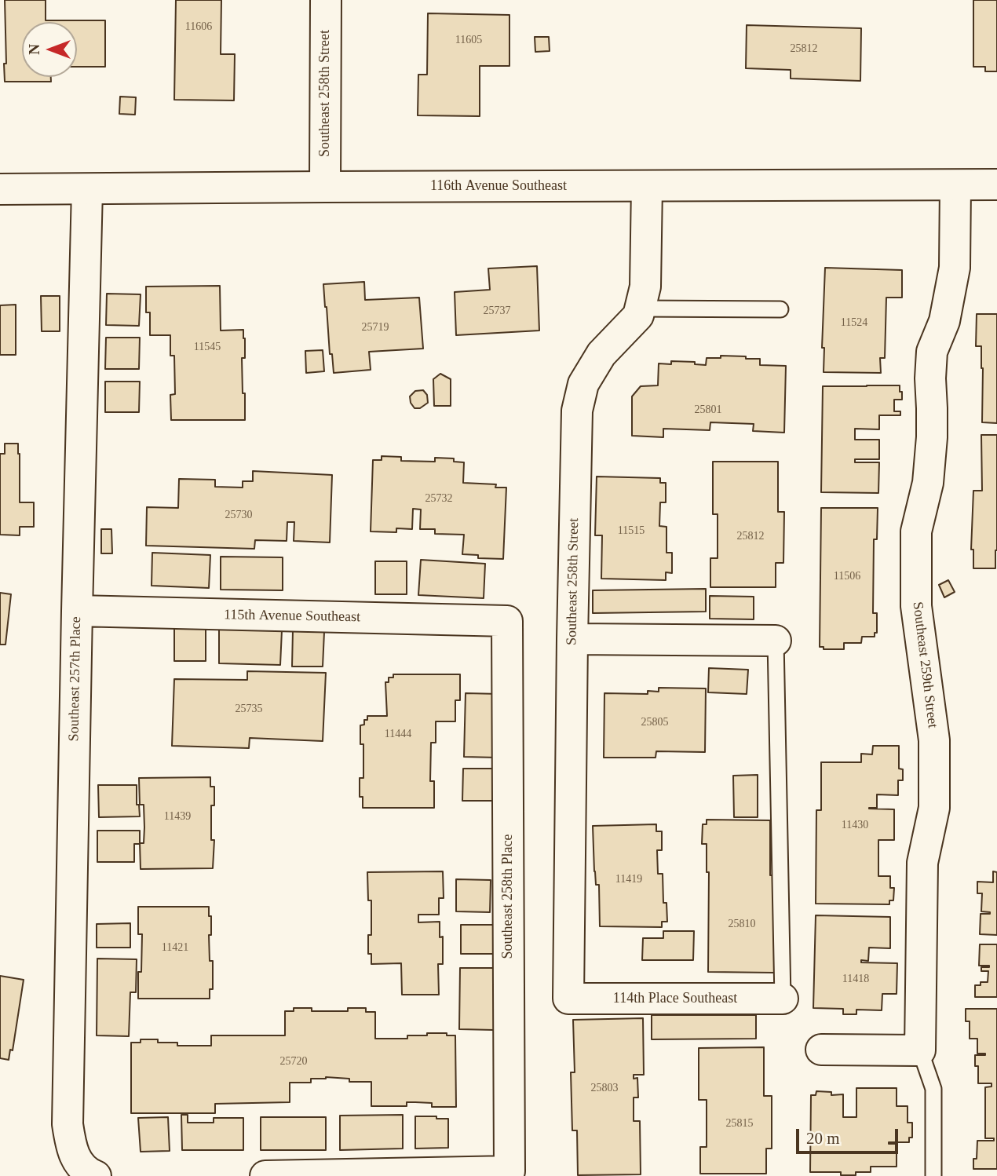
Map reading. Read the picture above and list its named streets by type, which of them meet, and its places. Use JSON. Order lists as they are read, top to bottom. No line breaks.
{"streets":{"street":["Southeast 258th Street","116th Avenue Southeast","115th Avenue Southeast","Southeast 259th Street","Southeast 257th Place","Southeast 258th Place","114th Place Southeast"]},"crossings":[["Southeast 258th Street","116th Avenue Southeast"],["Southeast 258th Street","114th Place Southeast"],["116th Avenue Southeast","Southeast 259th Street"],["116th Avenue Southeast","Southeast 257th Place"],["115th Avenue Southeast","Southeast 257th Place"],["115th Avenue Southeast","Southeast 258th Place"]],"house_numbers":["11606","11605","25812","25737","11524","25719","11545","25801","25732","25730","11515","25812","11506","25735","25805","11444","11439","11430","11419","25810","11421","11418","25720","25803","25815"],"scale_bar":"20 m","north":"left"}
